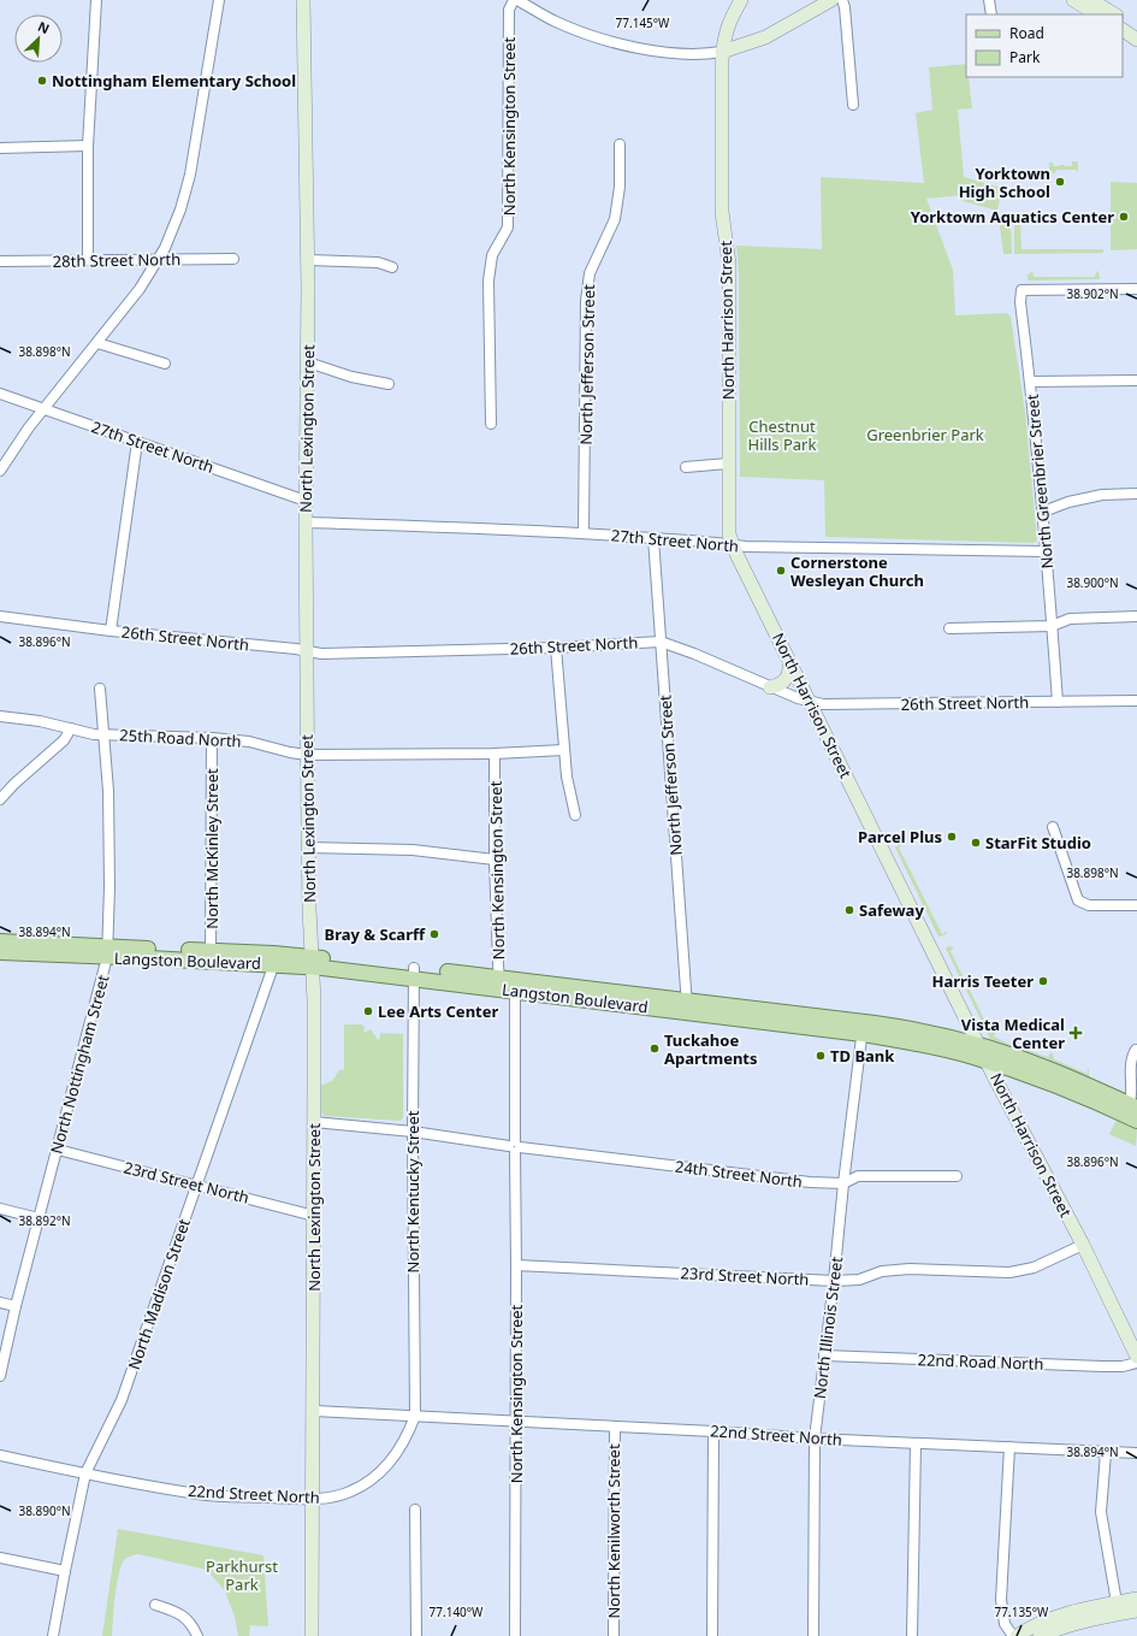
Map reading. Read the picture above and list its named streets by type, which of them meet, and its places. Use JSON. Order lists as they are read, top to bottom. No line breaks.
{"streets":{"main road":["Langston Boulevard"],"street":["North Kensington Street","28th Street North","North Harrison Street","North Jefferson Street","North Lexington Street","27th Street North","North Greenbrier Street","26th Street North","25th Road North","North McKinley Street","North Nottingham Street","24th Street North","23rd Street North","North Kentucky Street","North Madison Street","North Illinois Street","22nd Road North","22nd Street North","North Kenilworth Street"]},"crossings":[["North Kensington Street","25th Road North"],["North Kensington Street","Langston Boulevard"],["North Kensington Street","24th Street North"],["North Kensington Street","23rd Street North"],["North Kensington Street","22nd Street North"],["North Harrison Street","27th Street North"],["North Harrison Street","26th Street North"],["North Harrison Street","Langston Boulevard"],["North Harrison Street","23rd Street North"],["North Jefferson Street","27th Street North"],["North Jefferson Street","26th Street North"],["North Jefferson Street","Langston Boulevard"],["North Lexington Street","27th Street North"],["North Lexington Street","26th Street North"],["North Lexington Street","25th Road North"],["North Lexington Street","Langston Boulevard"],["North Lexington Street","24th Street North"],["North Lexington Street","23rd Street North"],["North Lexington Street","22nd Street North"],["27th Street North","North Greenbrier Street"],["North Greenbrier Street","26th Street North"],["25th Road North","North McKinley Street"],["25th Road North","North Nottingham Street"],["North McKinley Street","Langston Boulevard"],["Langston Boulevard","North Nottingham Street"],["Langston Boulevard","North Kentucky Street"],["Langston Boulevard","North Madison Street"],["Langston Boulevard","North Illinois Street"],["North Nottingham Street","23rd Street North"],["24th Street North","North Kentucky Street"],["24th Street North","North Illinois Street"],["23rd Street North","North Madison Street"],["23rd Street North","North Illinois Street"],["North Kentucky Street","22nd Street North"],["North Madison Street","22nd Street North"],["North Illinois Street","22nd Road North"],["North Illinois Street","22nd Street North"],["22nd Street North","North Kenilworth Street"]],"parks":["Chestnut Hills Park","Greenbrier Park","Parkhurst Park"],"places":{"other":["Nottingham Elementary School","Yorktown High School","Yorktown Aquatics Center","Cornerstone Wesleyan Church","Parcel Plus","StarFit Studio","Safeway","Bray & Scarff","Harris Teeter","Lee Arts Center","Tuckahoe Apartments","TD Bank"],"health":["Vista Medical Center"]},"legend":["Road","Park"],"north":"top right","coordinates":["77.145°W","38.902°N","38.898°N","38.900°N","38.896°N","38.894°N","38.892°N","38.890°N","77.140°W","77.135°W"]}
